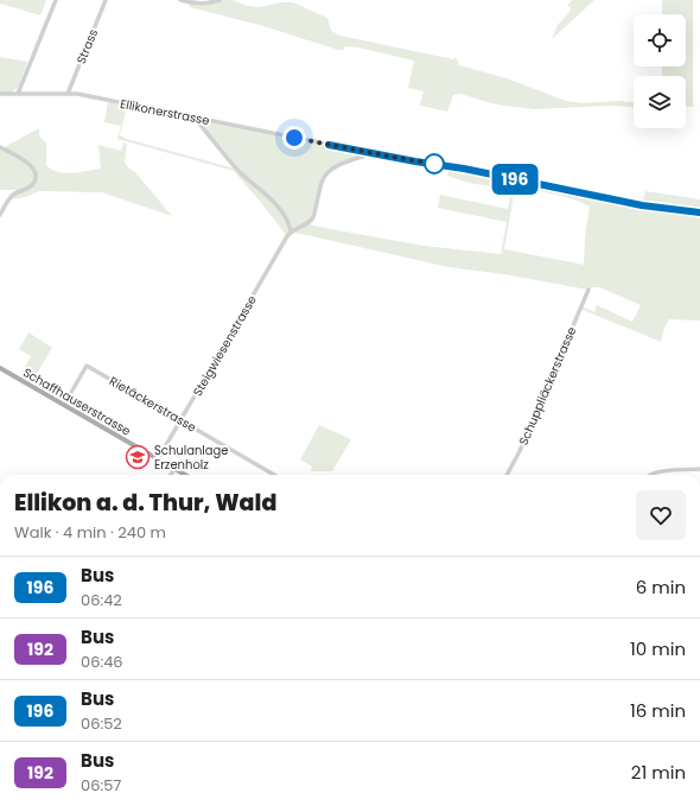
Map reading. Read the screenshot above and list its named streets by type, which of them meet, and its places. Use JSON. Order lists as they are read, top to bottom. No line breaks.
{"streets":{"main road":["Schaffhauserstrasse"],"street":["Strass","Ellikonerstrasse","Steigwiesenstrasse","Schuppliäckerstrasse","Rietäckerstrasse"]},"crossings":[["Strass","Ellikonerstrasse"],["Ellikonerstrasse","Steigwiesenstrasse"],["Steigwiesenstrasse","Schaffhauserstrasse"],["Steigwiesenstrasse","Rietäckerstrasse"],["Schaffhauserstrasse","Rietäckerstrasse"]],"places":{"school or university":["Schulanlage Erzenholz"]},"lines":["bus line 196"],"page":{"on_map":"196","heading":["Ellikon a. d. Thur, Wald","Walk · 4 min · 240 m"],"list":[{"mark":"196","name":"Bus","note":"06:42","value":"6 min"},{"mark":"192","name":"Bus","note":"06:46","value":"10 min"},{"mark":"196","name":"Bus","note":"06:52","value":"16 min"},{"mark":"192","name":"Bus","note":"06:57","value":"21 min"}]}}
